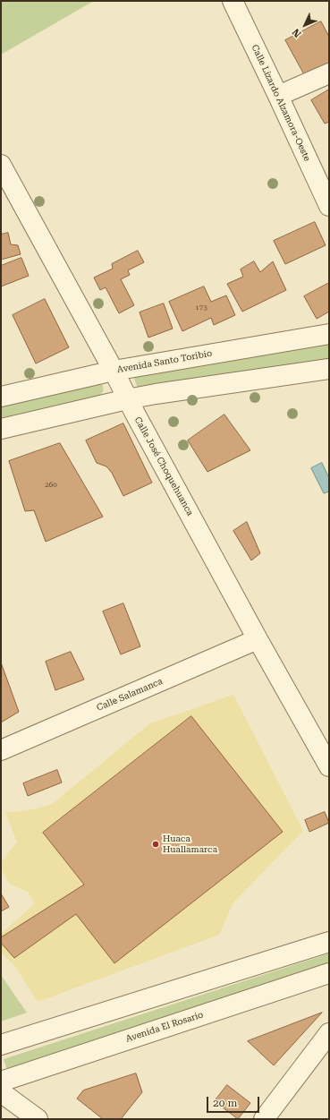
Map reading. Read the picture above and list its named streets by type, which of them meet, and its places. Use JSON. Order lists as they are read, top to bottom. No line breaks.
{"streets":{"street":["Calle Lizardo Alzamora-Oeste","Avenida Santo Toribio","Calle José Choquehuanca","Calle Salamanca","Avenida El Rosario"]},"crossings":[["Avenida Santo Toribio","Calle José Choquehuanca"],["Calle José Choquehuanca","Calle Salamanca"]],"places":["Huaca Huallamarca"],"house_numbers":["173","260"],"scale_bar":"20 m","north":"bottom left"}
